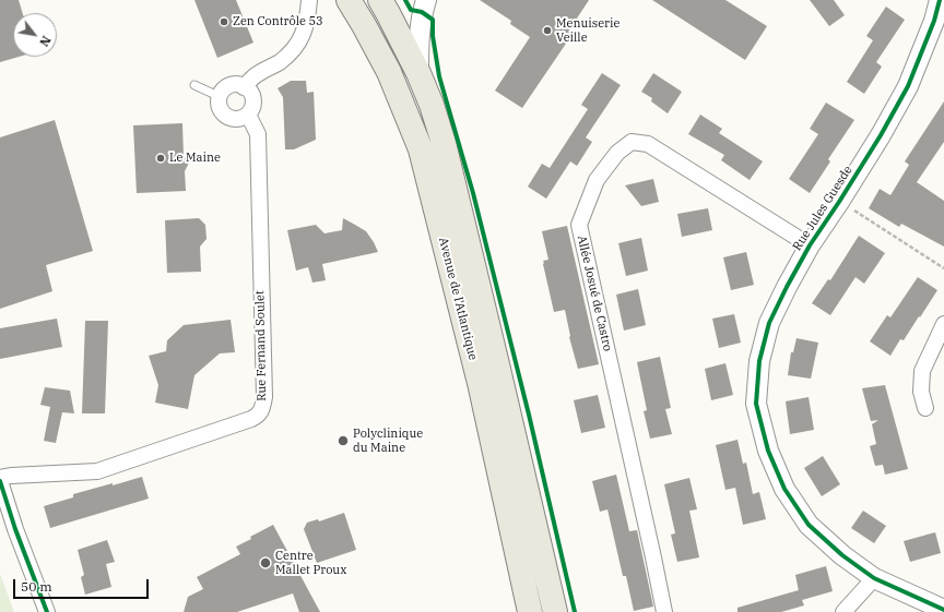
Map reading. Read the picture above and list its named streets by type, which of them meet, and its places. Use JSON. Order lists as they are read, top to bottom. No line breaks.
{"streets":{"main road":["Avenue de l'Atlantique"],"street":["Rue Jules Guesde","Allée Josué de Castro","Rue Fernand Soulet"]},"crossings":[["Rue Jules Guesde","Allée Josué de Castro"]],"places":["Zen Contrôle 53","Menuiserie Veille","Le Maine","Polyclinique du Maine","Centre Mallet Proux"],"scale_bar":"50 m","north":"bottom right"}
